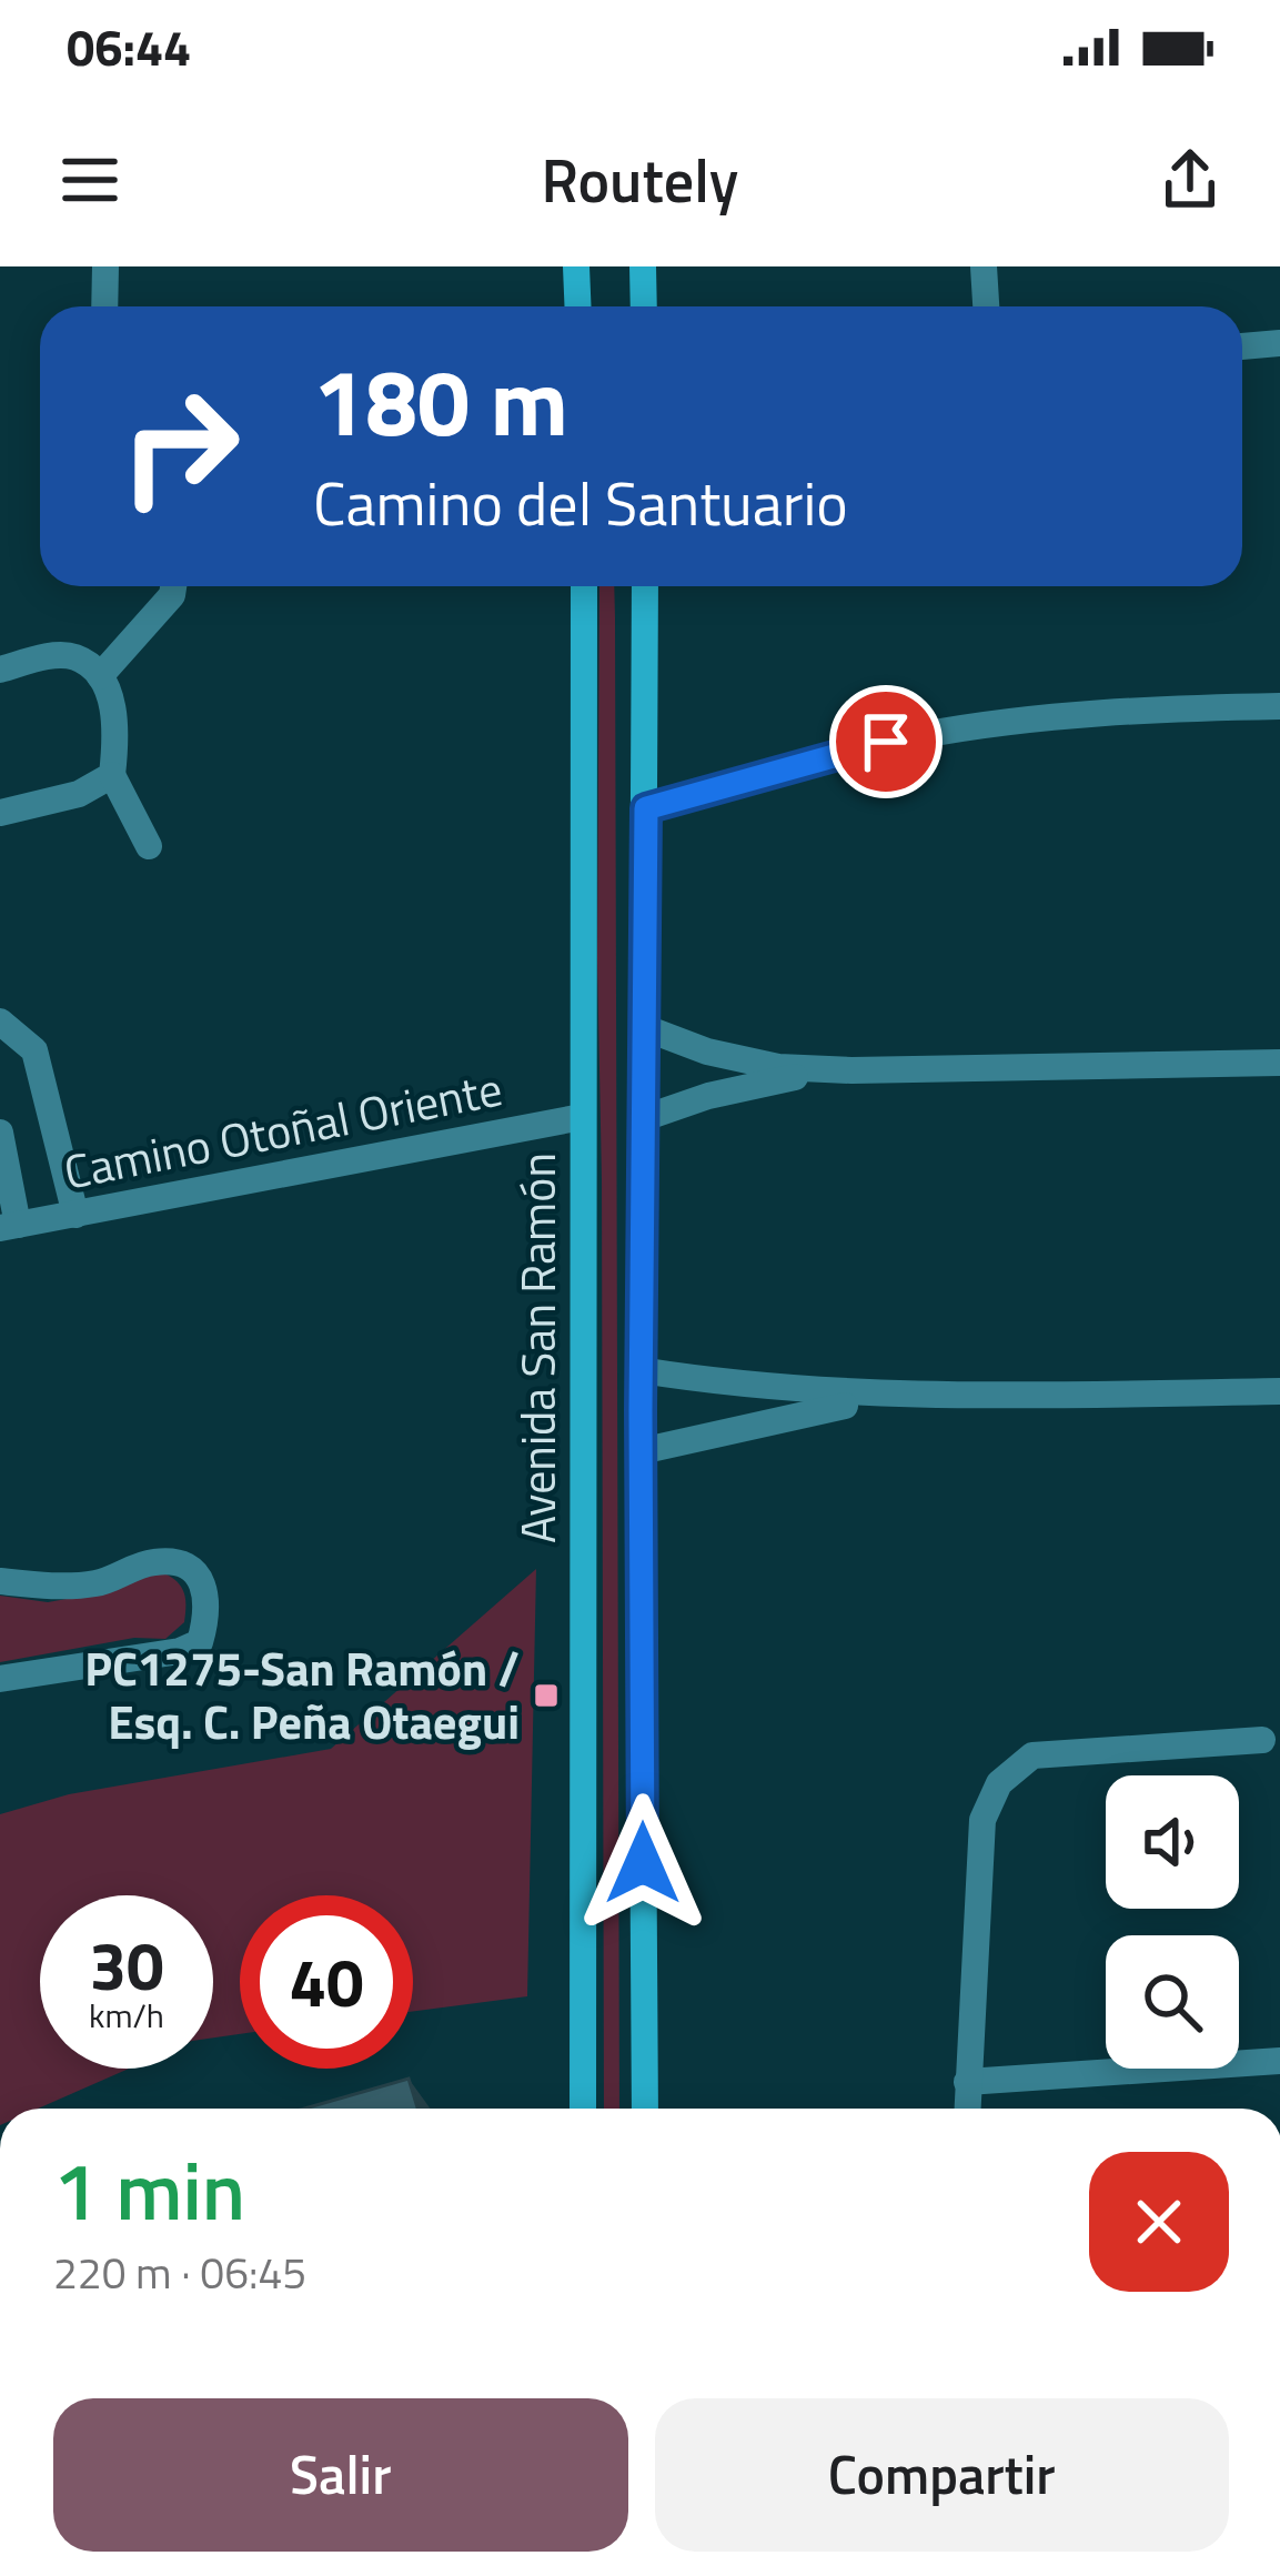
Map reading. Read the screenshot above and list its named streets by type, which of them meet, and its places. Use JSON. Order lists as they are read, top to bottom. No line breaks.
{"streets":{"street":["Camino Otoñal Oriente","Avenida San Ramón"]},"crossings":[["Camino Otoñal Oriente","Avenida San Ramón"]],"places":{"transit":["PC1275-San Ramón / Esq. C. Peña Otaegui"]},"page":{"status":"06:44","header":"Routely","turn":["180 m","Camino del Santuario"],"speed":"30 km/h","limit":"40","heading":["1 min","220 m · 06:45"],"buttons":["Salir","Compartir"]}}
